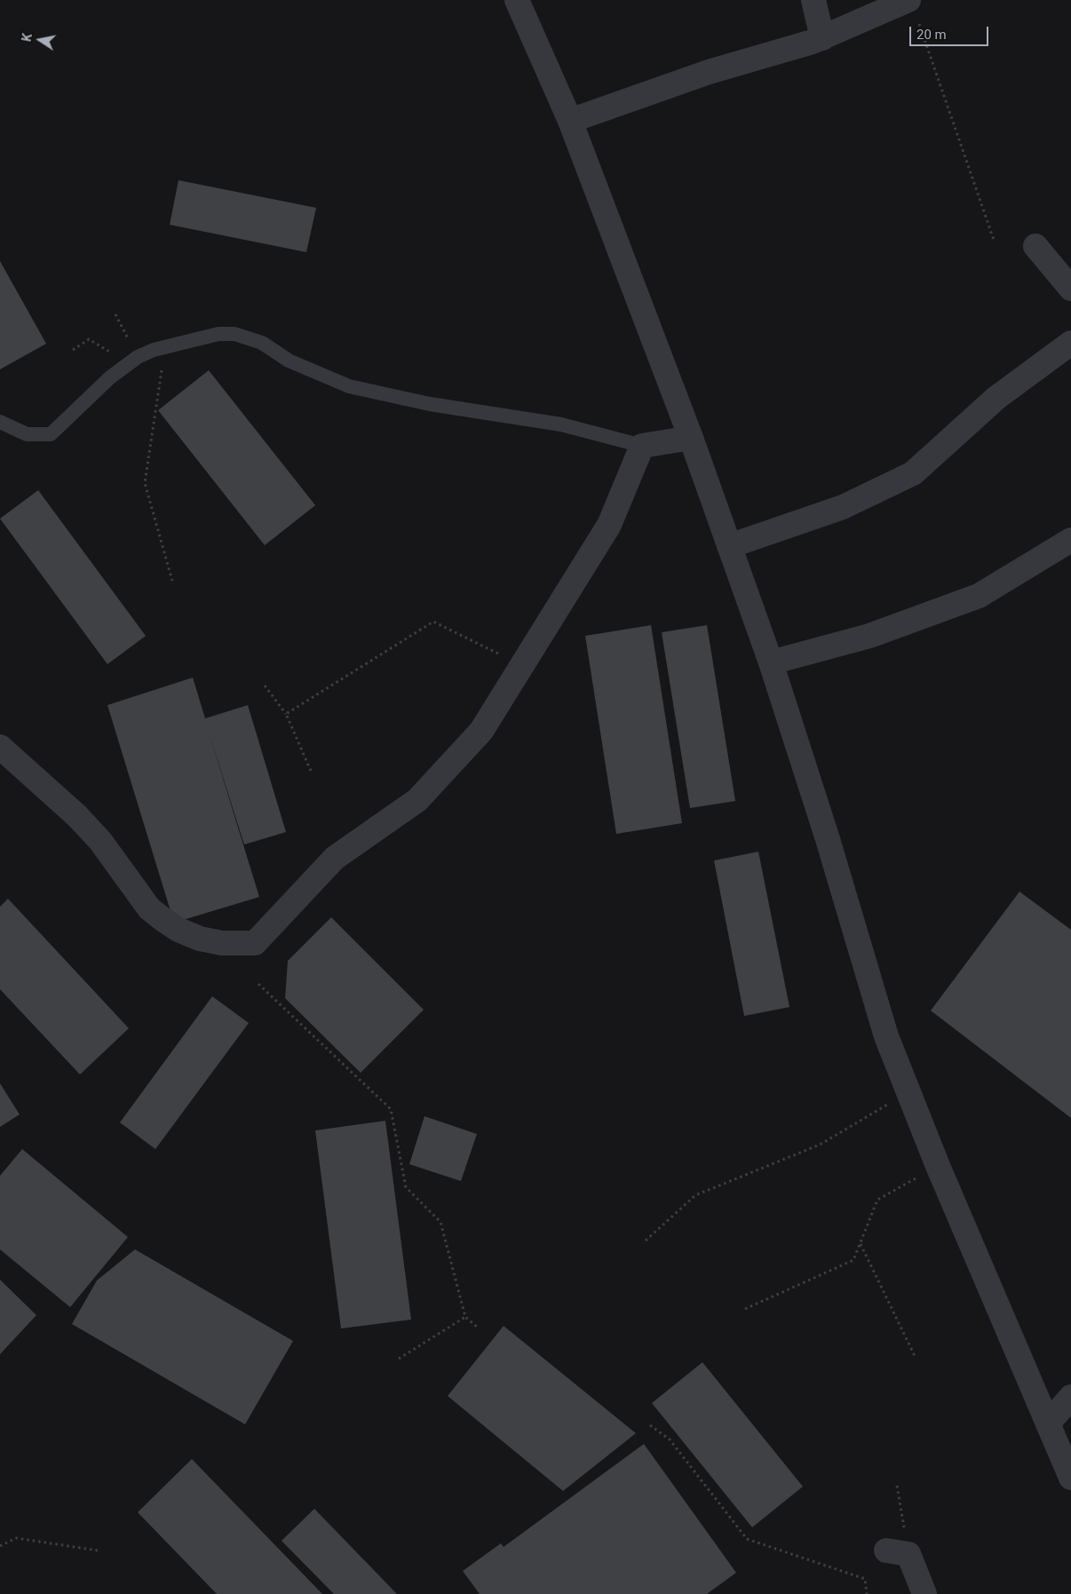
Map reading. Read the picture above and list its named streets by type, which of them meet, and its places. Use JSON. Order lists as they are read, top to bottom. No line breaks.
{"scale_bar":"20 m","north":"left"}
